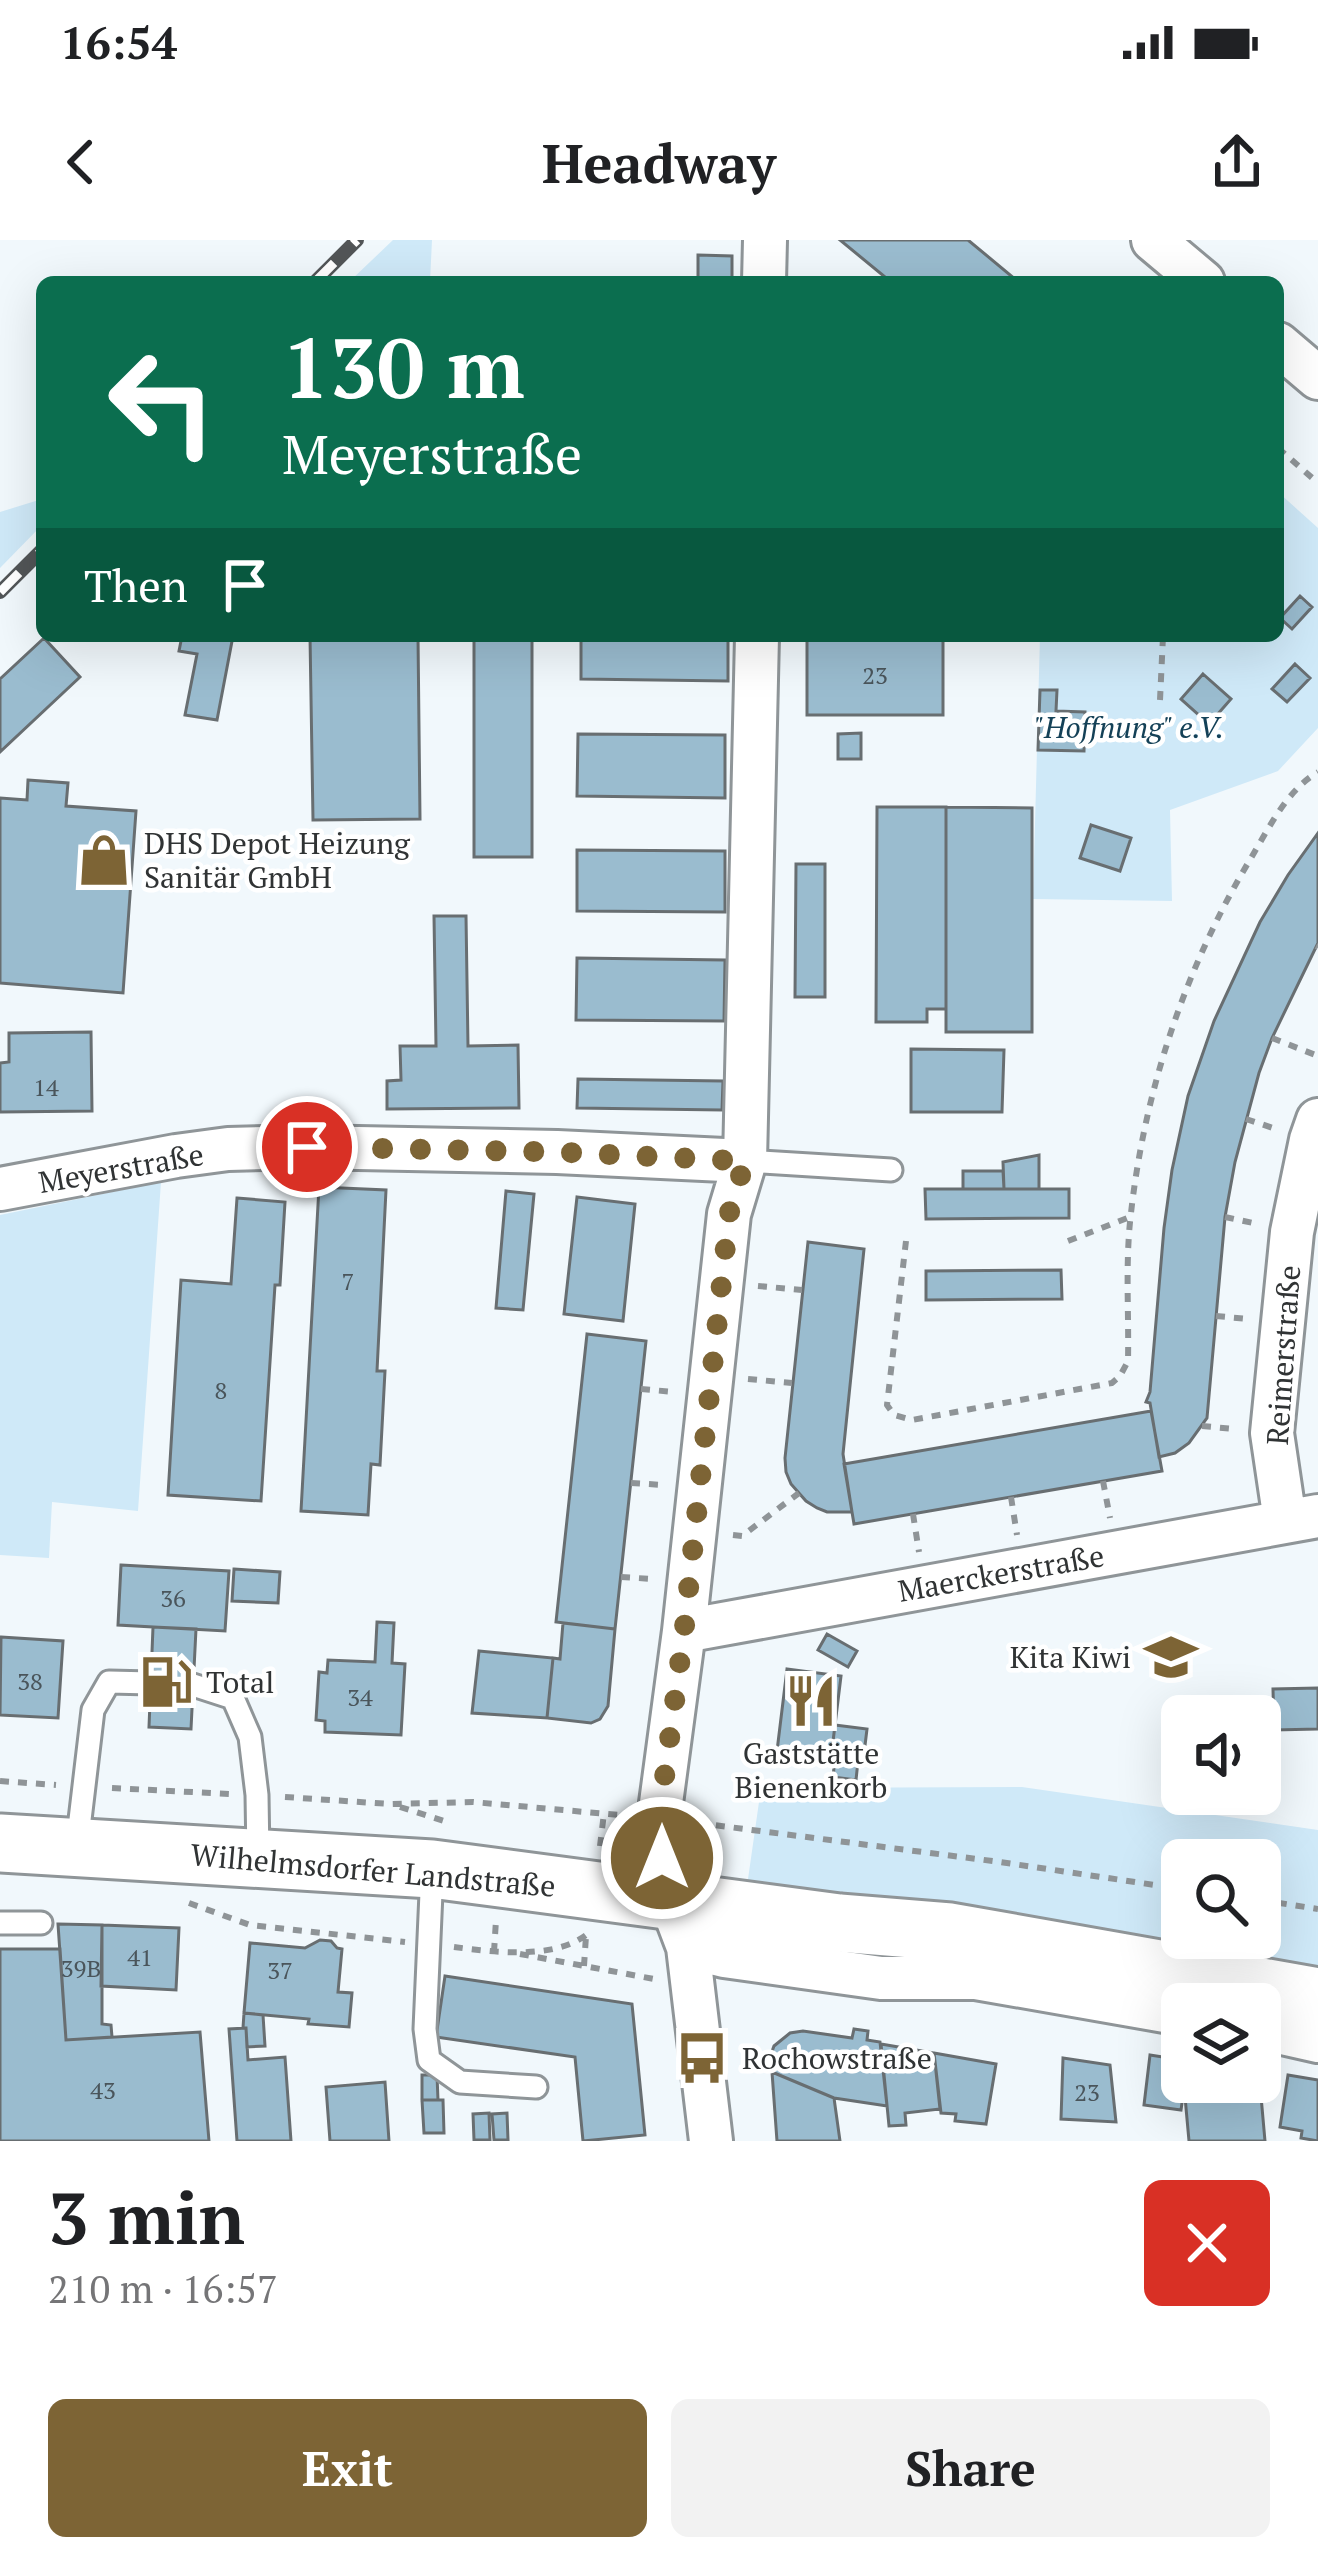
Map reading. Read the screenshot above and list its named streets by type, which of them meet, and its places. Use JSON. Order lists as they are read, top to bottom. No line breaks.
{"streets":{"main road":["Wilhelmsdorfer Landstraße"],"street":["Meyerstraße","Reimerstraße","Maerckerstraße"]},"crossings":[["Reimerstraße","Maerckerstraße"]],"parks":["\"Hoffnung\" e.V."],"places":{"shop":["DHS Depot Heizung Sanitär GmbH"],"school or university":["Kita Kiwi"],"fuel station":["Total"],"restaurant":["Gaststätte Bienenkorb"],"bus stop":["Rochowstraße"]},"house_numbers":["23","14","7","8","36","38","34","41","39B","37","43","23"],"page":{"status":"16:54","header":"Headway","turn":["130 m","Meyerstraße"],"then":"Then","heading":["3 min","210 m · 16:57"],"buttons":["Exit","Share"]}}
